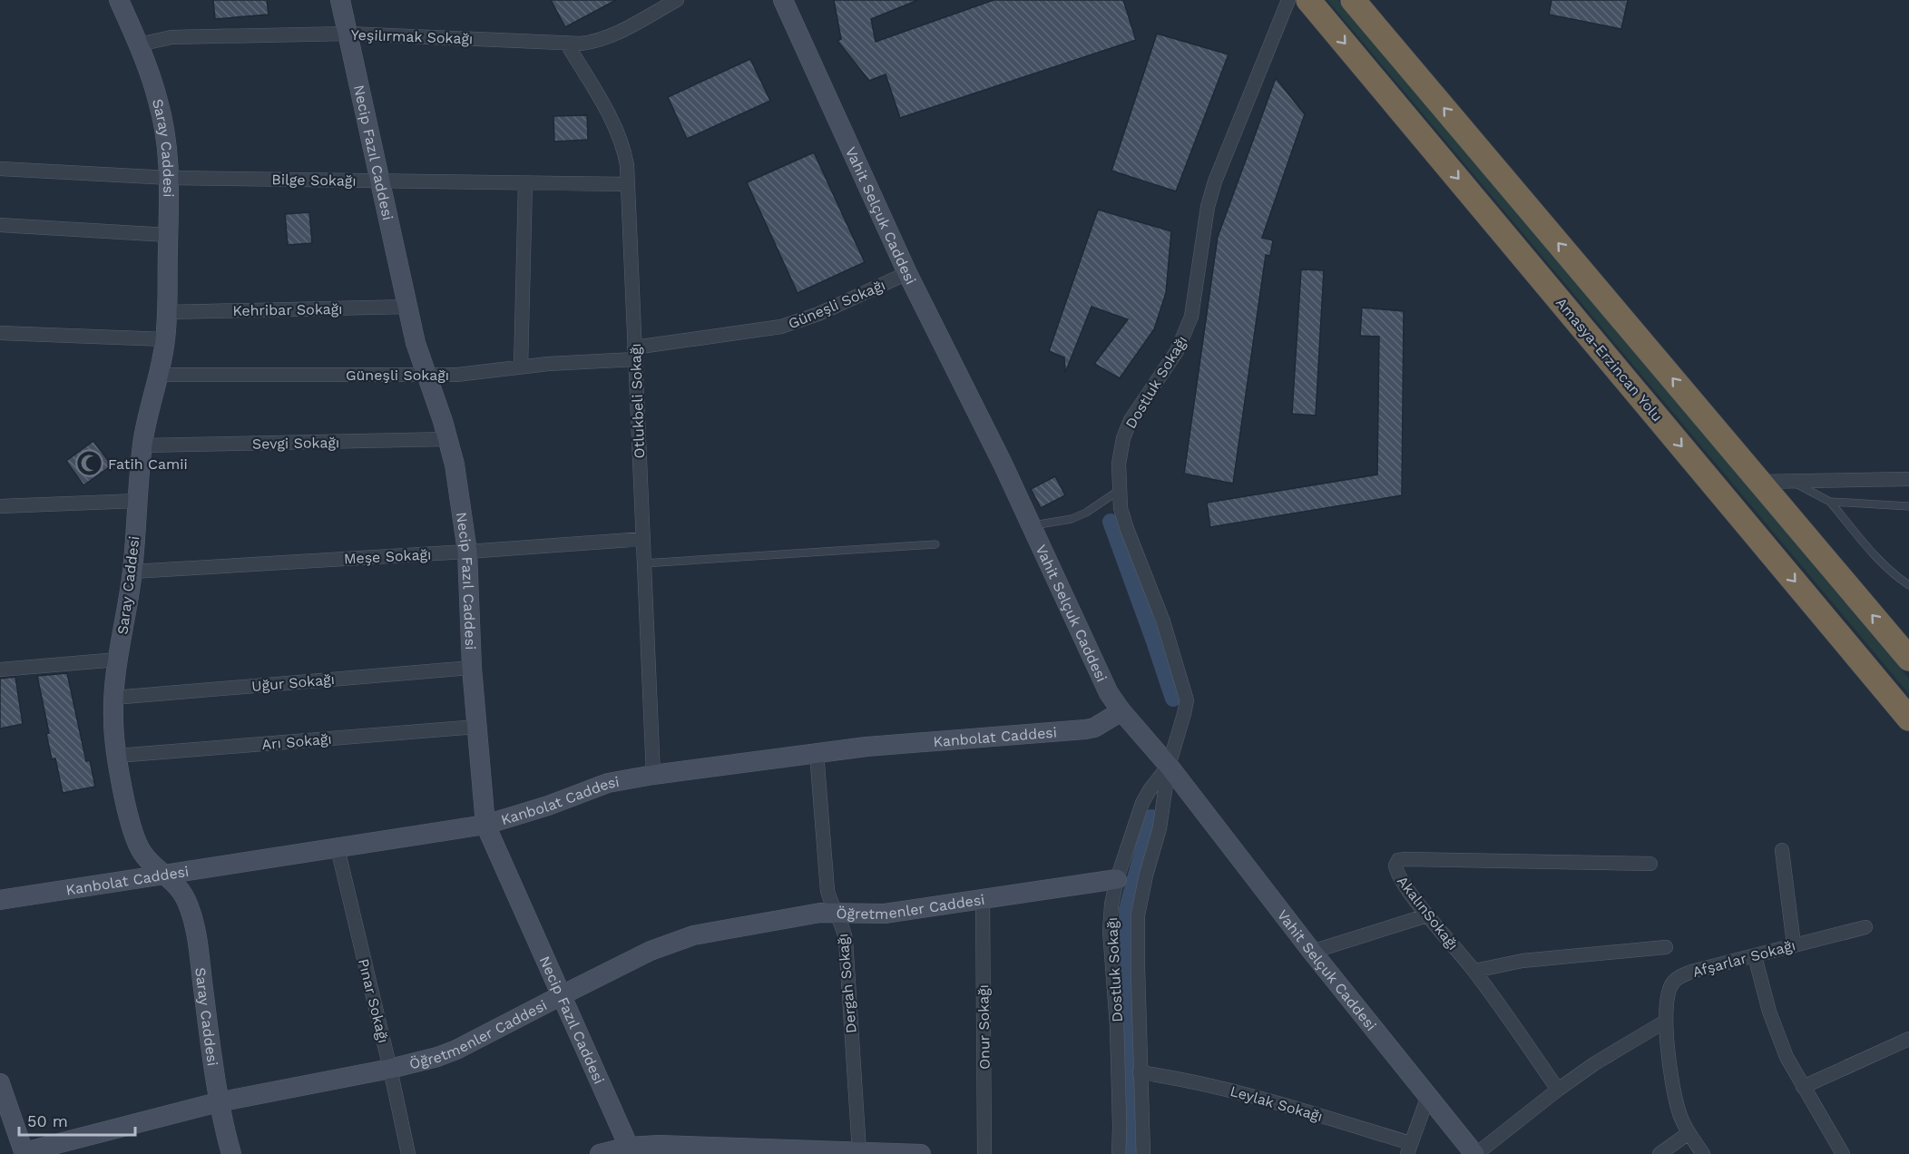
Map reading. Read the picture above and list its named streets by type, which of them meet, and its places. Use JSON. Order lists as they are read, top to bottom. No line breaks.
{"streets":{"highway":["Amasya-Erzincan Yolu"],"street":["Yeşilırmak Sokağı","Saray Caddesi","Necip Fazıl Caddesi","Bilge Sokağı","Vahit Selçuk Caddesi","Güneşli Sokağı","Kehribar Sokağı","Dostluk Sokağı","Otlukbeli Sokağı","Sevgi Sokağı","Meşe Sokağı","Uğur Sokağı","Kanbolat Caddesi","Arı Sokağı","Öğretmenler Caddesi","AkalınSokağı","Afşarlar Sokağı","Dergah Sokağı","Pınar Sokağı","Onur Sokağı","Leylak Sokağı"]},"crossings":[["Yeşilırmak Sokağı","Saray Caddesi"],["Yeşilırmak Sokağı","Necip Fazıl Caddesi"],["Yeşilırmak Sokağı","Otlukbeli Sokağı"],["Saray Caddesi","Bilge Sokağı"],["Saray Caddesi","Güneşli Sokağı"],["Saray Caddesi","Kehribar Sokağı"],["Saray Caddesi","Sevgi Sokağı"],["Saray Caddesi","Meşe Sokağı"],["Saray Caddesi","Uğur Sokağı"],["Saray Caddesi","Kanbolat Caddesi"],["Saray Caddesi","Arı Sokağı"],["Saray Caddesi","Öğretmenler Caddesi"],["Necip Fazıl Caddesi","Bilge Sokağı"],["Necip Fazıl Caddesi","Güneşli Sokağı"],["Necip Fazıl Caddesi","Kehribar Sokağı"],["Necip Fazıl Caddesi","Sevgi Sokağı"],["Necip Fazıl Caddesi","Meşe Sokağı"],["Necip Fazıl Caddesi","Uğur Sokağı"],["Necip Fazıl Caddesi","Kanbolat Caddesi"],["Necip Fazıl Caddesi","Arı Sokağı"],["Necip Fazıl Caddesi","Öğretmenler Caddesi"],["Bilge Sokağı","Otlukbeli Sokağı"],["Vahit Selçuk Caddesi","Güneşli Sokağı"],["Vahit Selçuk Caddesi","Dostluk Sokağı"],["Vahit Selçuk Caddesi","Kanbolat Caddesi"],["Güneşli Sokağı","Otlukbeli Sokağı"],["Dostluk Sokağı","Öğretmenler Caddesi"],["Dostluk Sokağı","Leylak Sokağı"],["Otlukbeli Sokağı","Meşe Sokağı"],["Otlukbeli Sokağı","Kanbolat Caddesi"],["Kanbolat Caddesi","Dergah Sokağı"],["Kanbolat Caddesi","Pınar Sokağı"],["Öğretmenler Caddesi","Dergah Sokağı"],["Öğretmenler Caddesi","Pınar Sokağı"],["Öğretmenler Caddesi","Onur Sokağı"]],"places":{"mosque":["Fatih Camii"]},"scale_bar":"50 m"}
